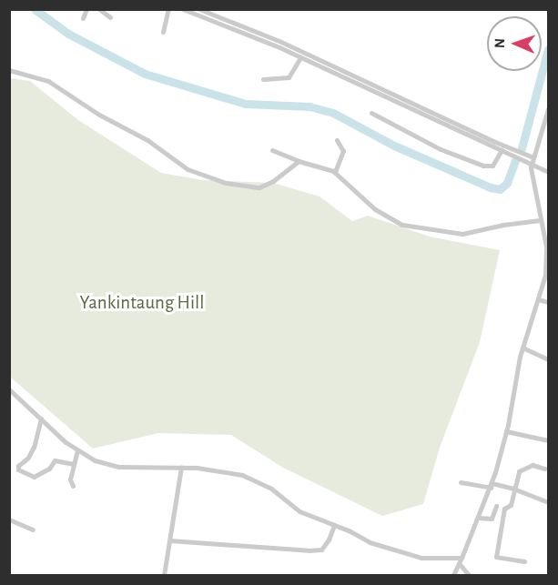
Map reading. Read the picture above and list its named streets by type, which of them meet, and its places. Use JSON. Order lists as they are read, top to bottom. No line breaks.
{"parks":["Yankintaung Hill"],"north":"left"}
